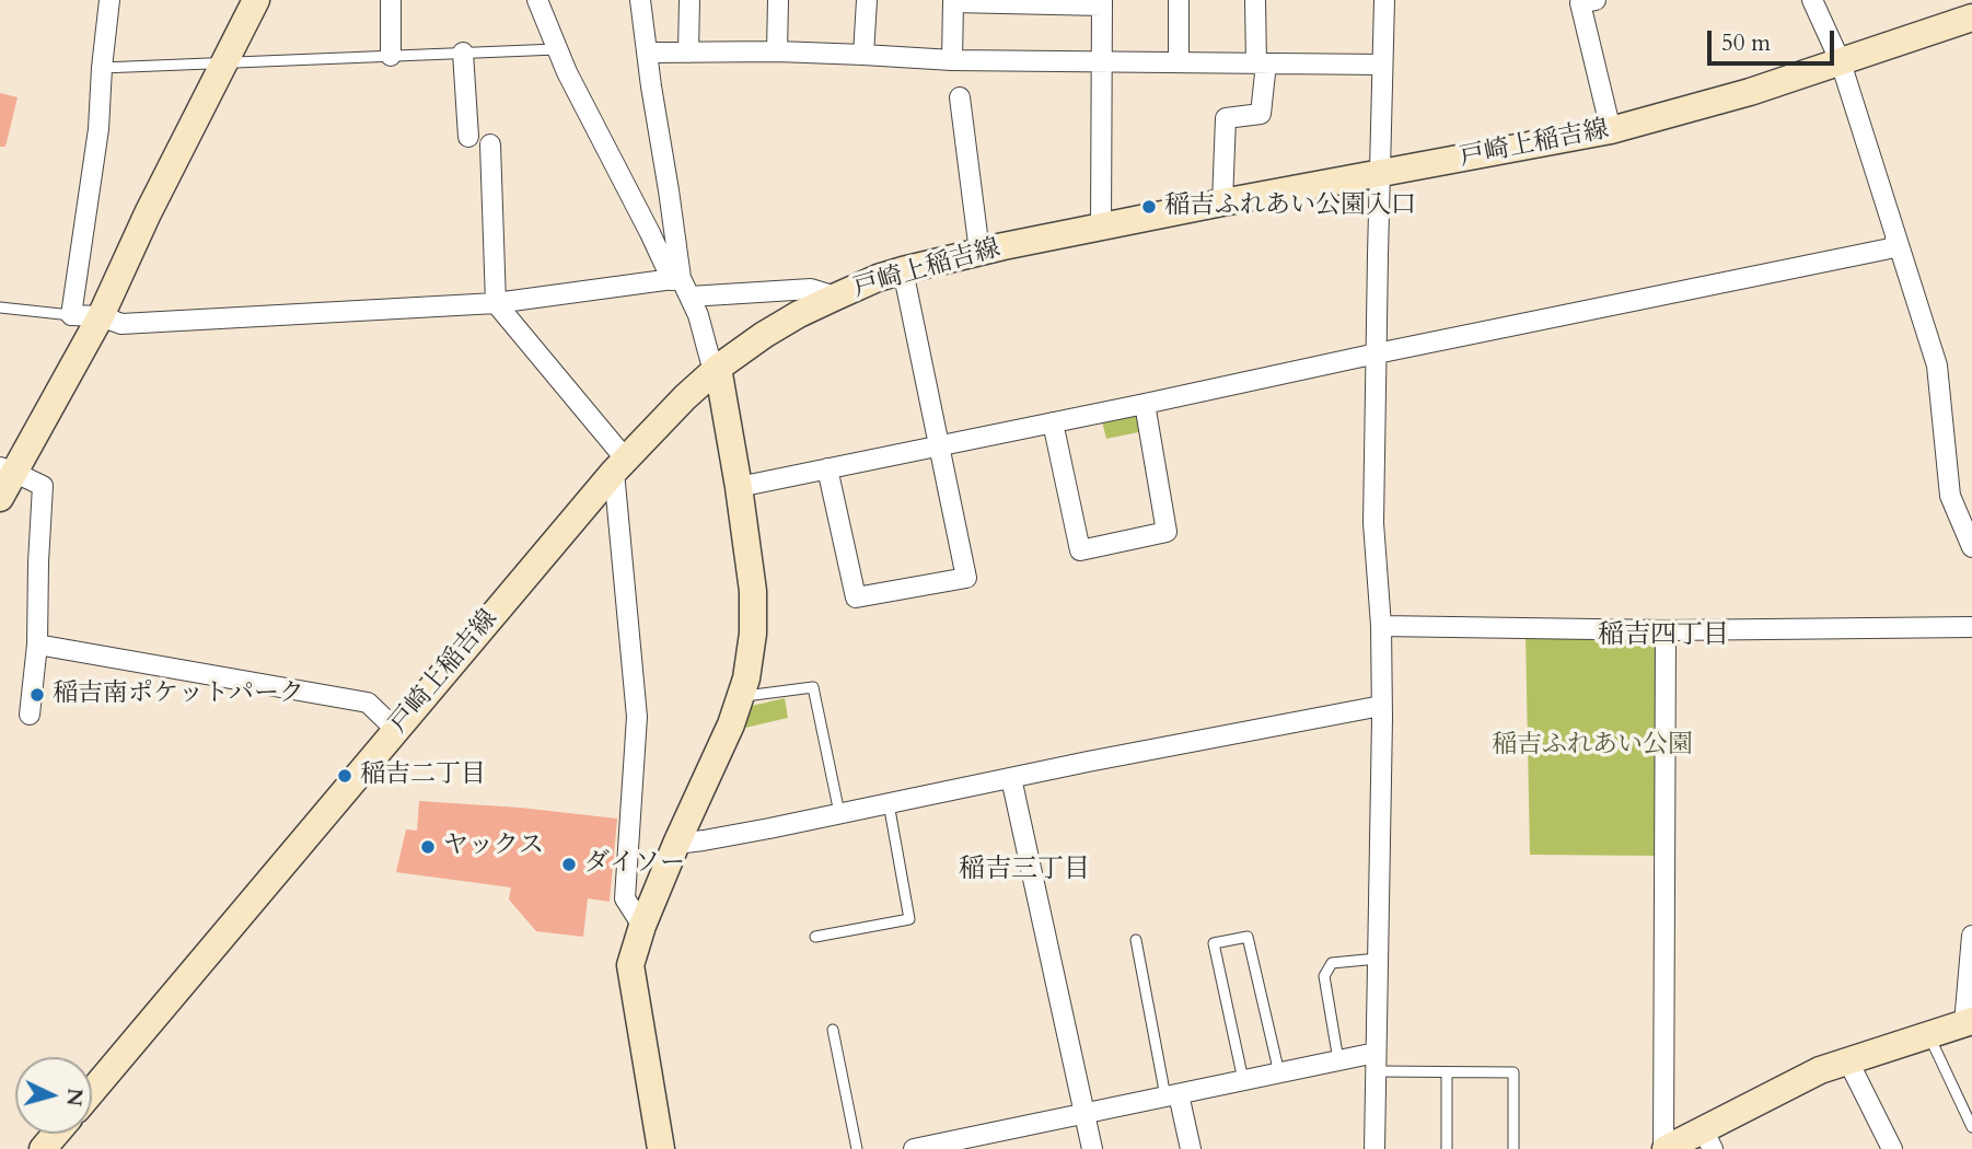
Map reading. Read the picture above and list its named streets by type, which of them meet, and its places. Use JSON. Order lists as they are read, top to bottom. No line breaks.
{"streets":{"main road":["戸崎上稲吉線"]},"districts":["稲吉四丁目","稲吉三丁目"],"parks":["稲吉ふれあい公園"],"places":["稲吉ふれあい公園入口","稲吉南ポケットパーク","稲吉二丁目","ヤックス","ダイソー"],"scale_bar":"50 m","north":"right"}
